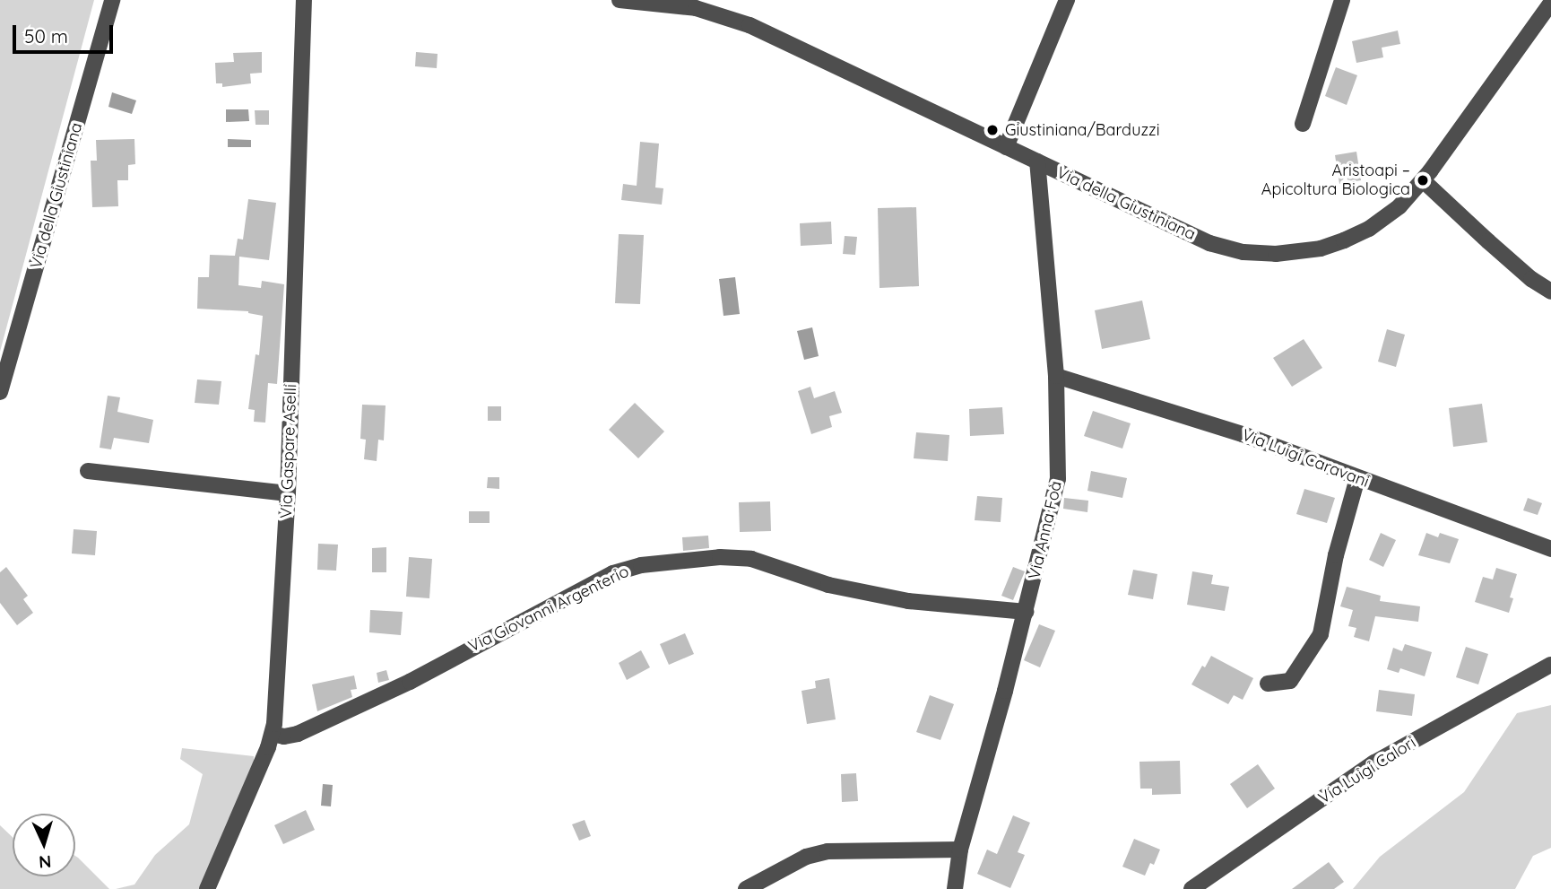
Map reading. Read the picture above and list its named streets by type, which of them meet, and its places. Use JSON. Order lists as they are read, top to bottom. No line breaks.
{"streets":{"street":["Via della Giustiniana","Via Gaspare Aselli","Via Luigi Caravani","Via Anna Foà","Via Giovanni Argenterio","Via Luigi Calori"]},"crossings":[["Via della Giustiniana","Via Anna Foà"],["Via Gaspare Aselli","Via Giovanni Argenterio"],["Via Luigi Caravani","Via Anna Foà"],["Via Anna Foà","Via Giovanni Argenterio"]],"places":["Giustiniana/Barduzzi","Aristoapi – Apicoltura Biologica"],"scale_bar":"50 m","north":"bottom"}
